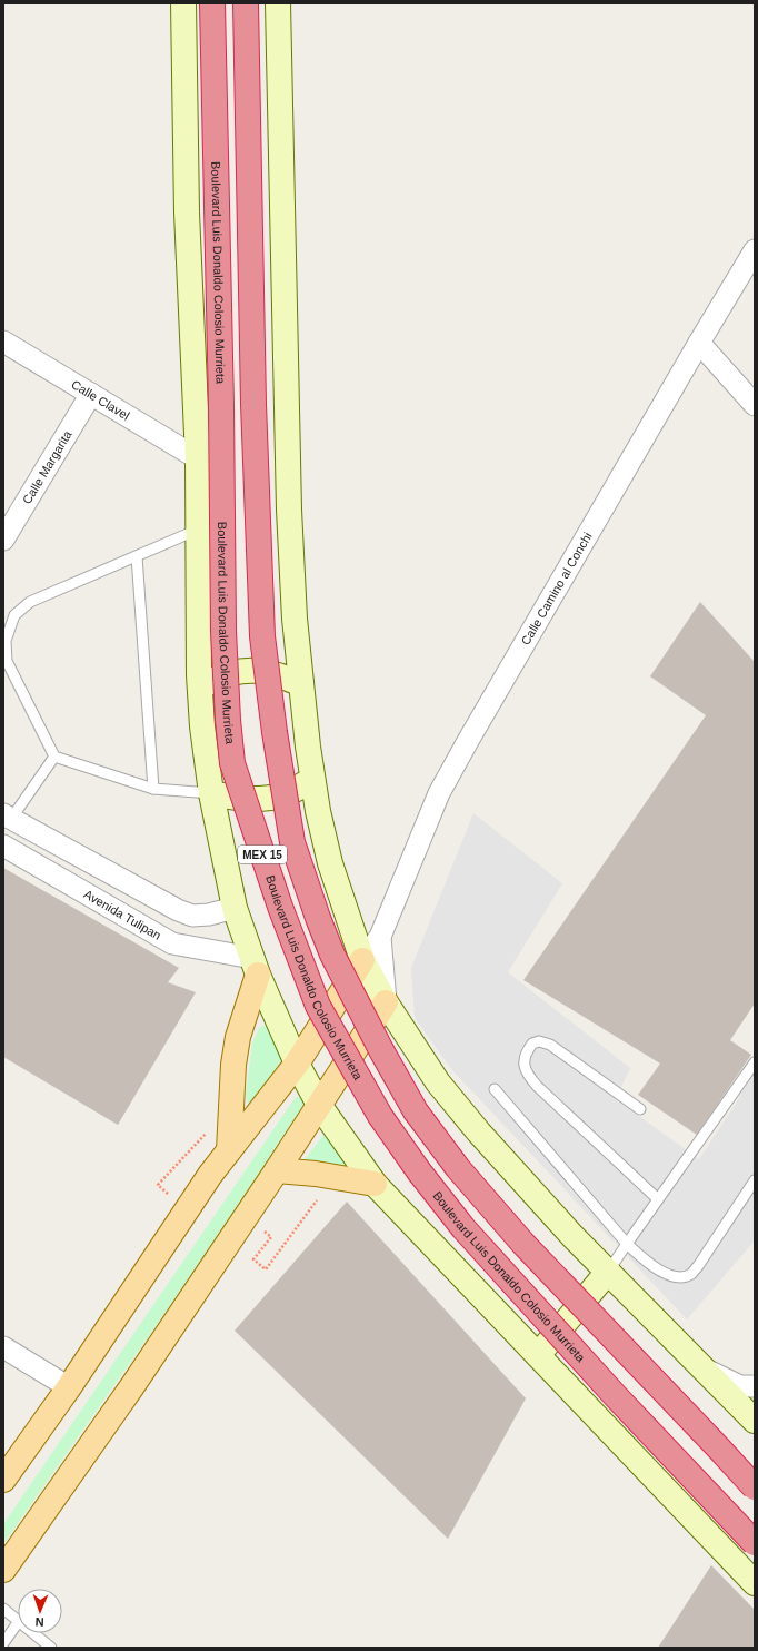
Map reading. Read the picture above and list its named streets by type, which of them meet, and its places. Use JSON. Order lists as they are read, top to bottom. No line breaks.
{"streets":{"highway":["Boulevard Luis Donaldo Colosio Murrieta","MEX 15"],"street":["Calle Clavel","Calle Margarita","Calle Camino al Conchi","Avenida Tulipan"]},"crossings":[["Calle Clavel","Calle Margarita"],["Calle Clavel","MEX 15"],["MEX 15","Avenida Tulipan"]],"north":"bottom"}
